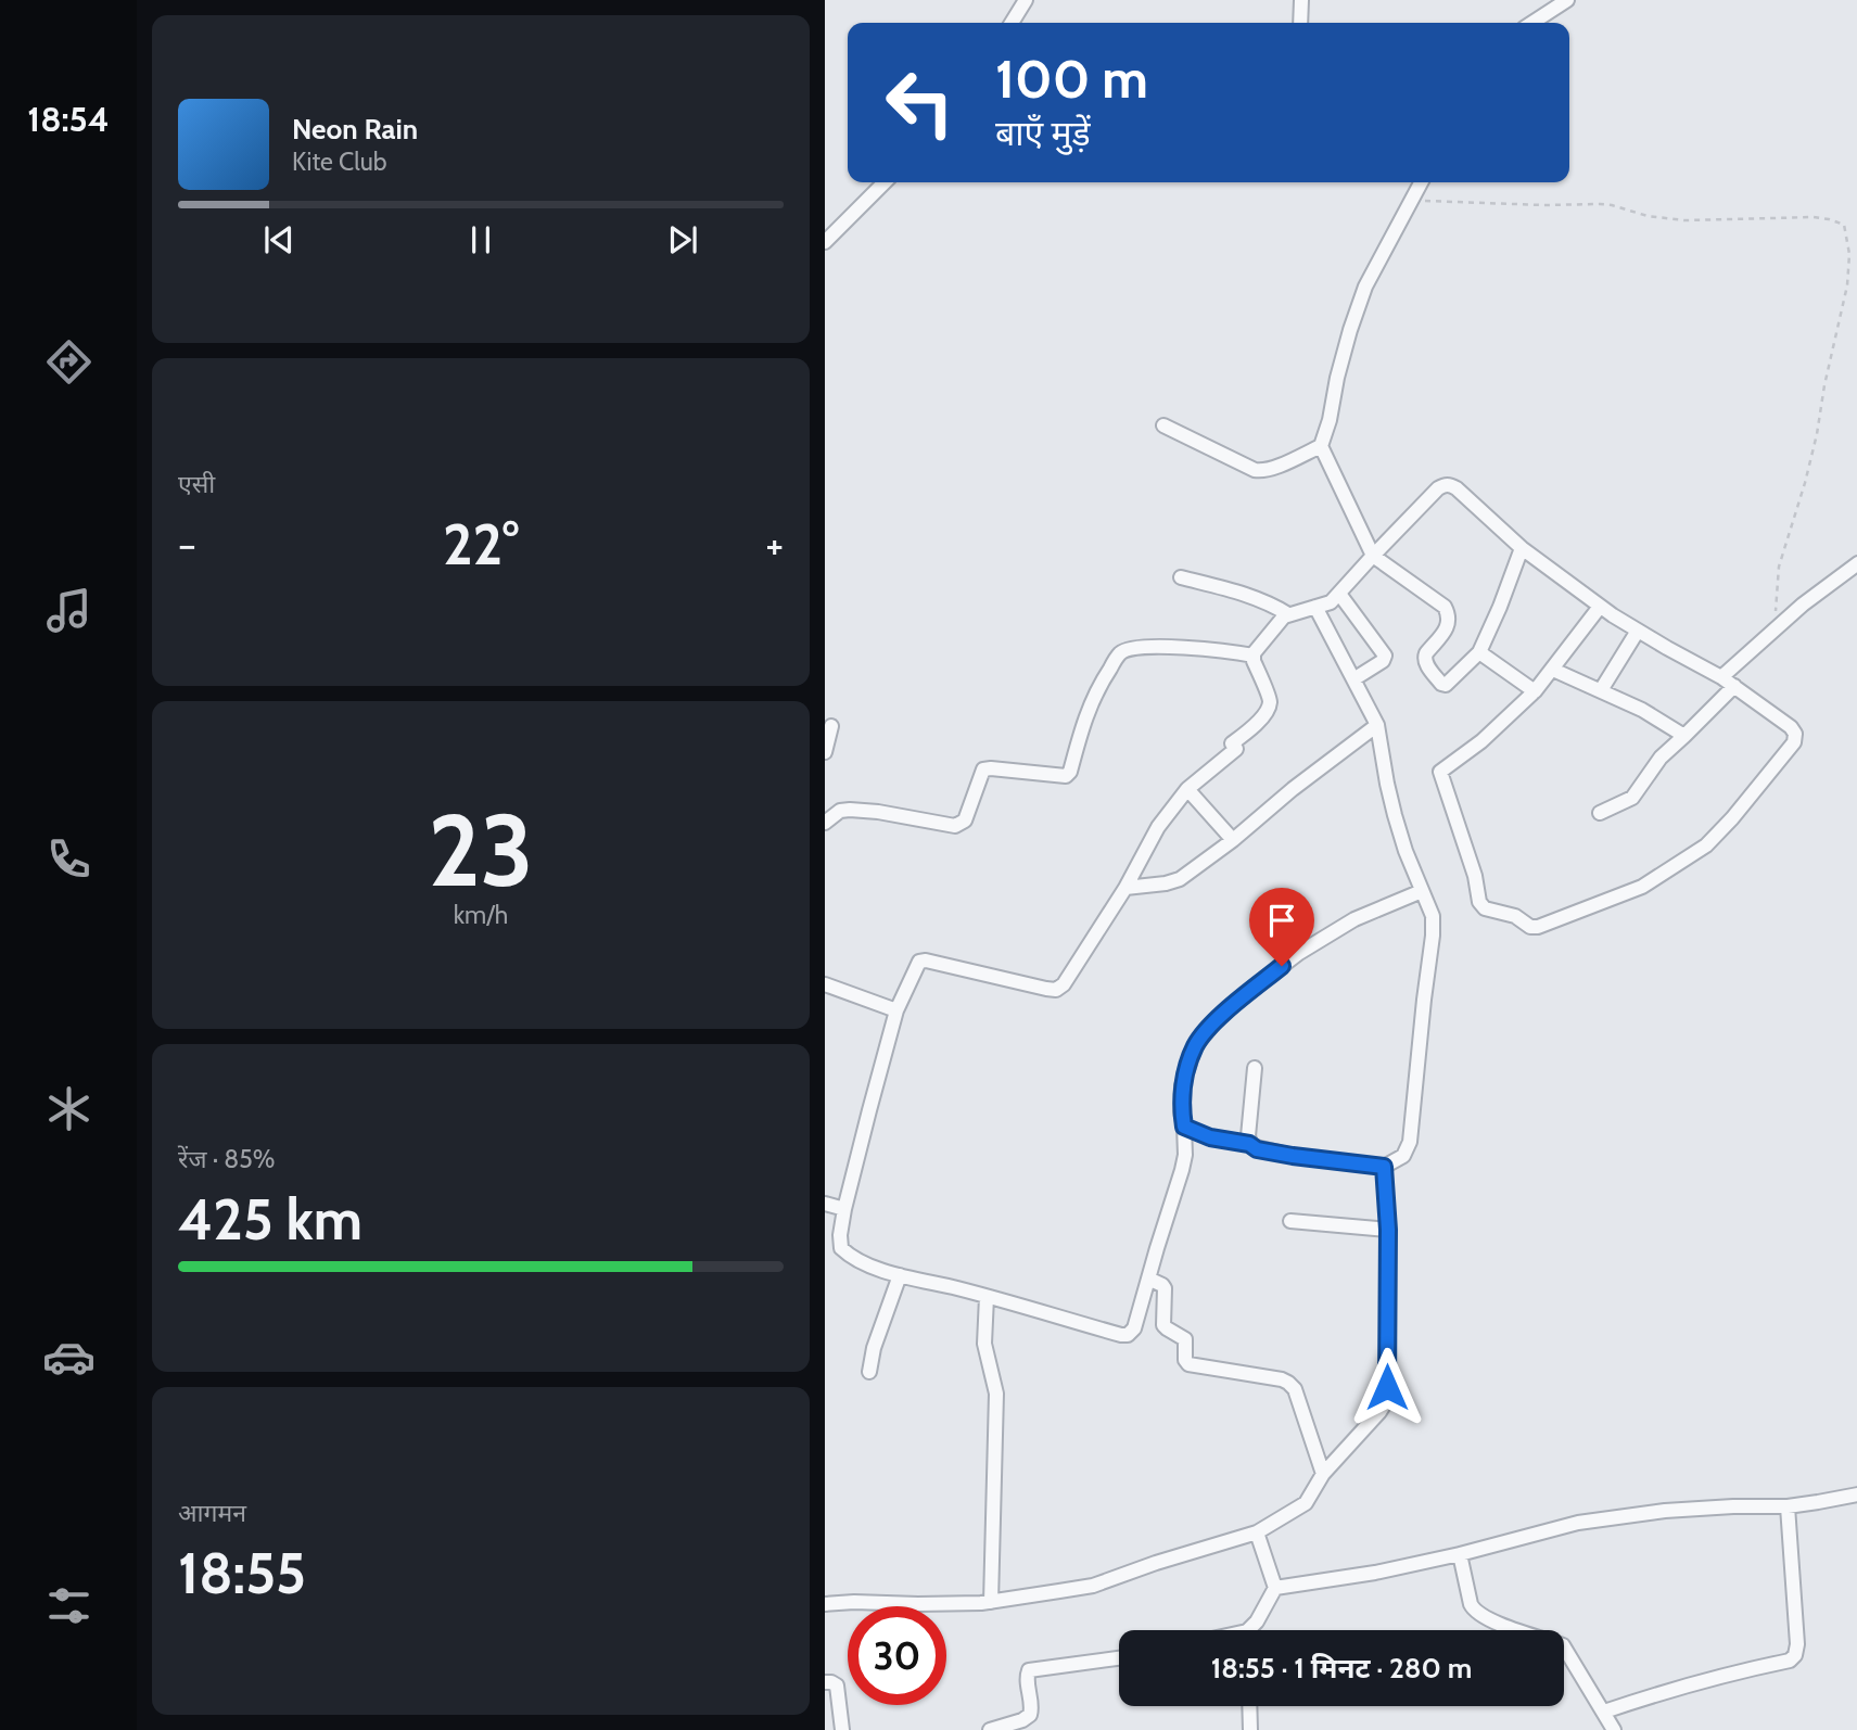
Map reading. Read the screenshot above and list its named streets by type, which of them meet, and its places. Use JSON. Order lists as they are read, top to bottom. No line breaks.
{"page":{"tabs":"18:54","turn":["100 m","बाएँ मुड़ें"],"song":["Neon Rain","Kite Club"],"tile":["एसी",["23","km/h"],["रेंज · 85%","425 km"],["आगमन","18:55"]],"heat":["−","22°","+"],"limit":"30","trip":"18:55 · 1 मिनट · 280 m"}}
